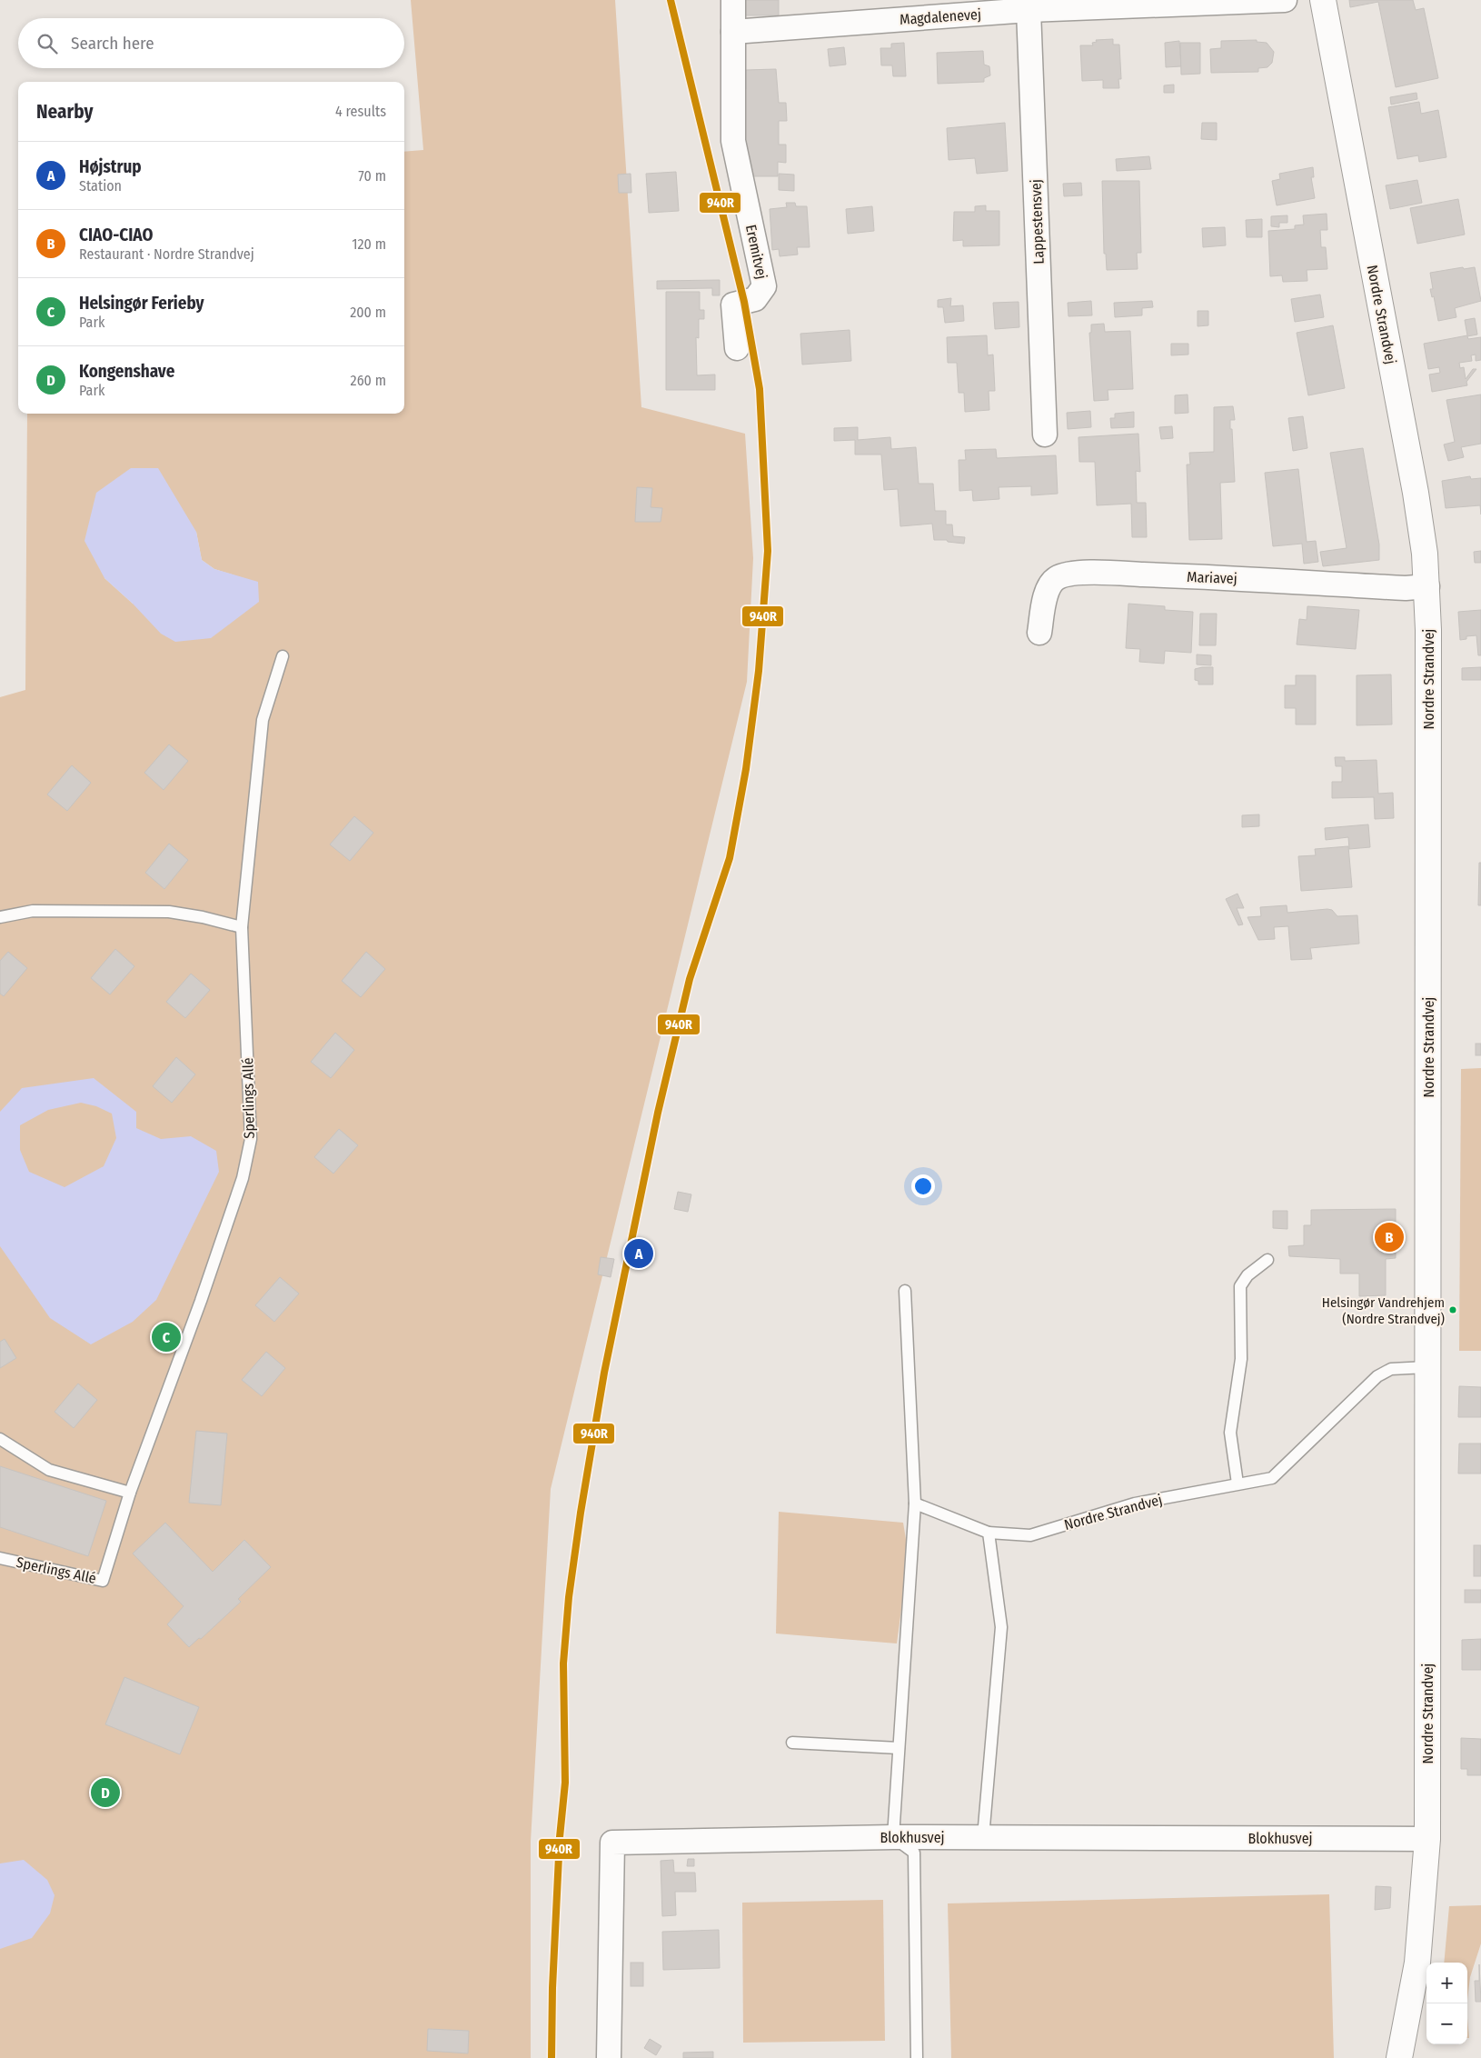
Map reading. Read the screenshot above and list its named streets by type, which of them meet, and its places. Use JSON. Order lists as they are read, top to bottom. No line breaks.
{"streets":{"main road":["Nordre Strandvej"],"street":["Magdalenevej","Lappestensvej","Eremitvej","Mariavej","Blokhusvej"],"lane":["Sperlings Allé"]},"crossings":[["Magdalenevej","Lappestensvej"],["Magdalenevej","Eremitvej"],["Nordre Strandvej","Mariavej"],["Nordre Strandvej","Blokhusvej"]],"places":["Helsingør Vandrehjem (Nordre Strandvej)"],"lines":["transit line 940R"],"page":{"search":"Search here","heading":["Nearby","4 results"],"list":[{"mark":"A","name":"Højstrup","note":"Station","value":"70 m"},{"mark":"B","name":"CIAO-CIAO","note":"Restaurant · Nordre Strandvej","value":"120 m"},{"mark":"C","name":"Helsingør Ferieby","note":"Park","value":"200 m"},{"mark":"D","name":"Kongenshave","note":"Park","value":"260 m"}],"pins":["B","A","C","D"],"map_buttons":["+","−"]}}
